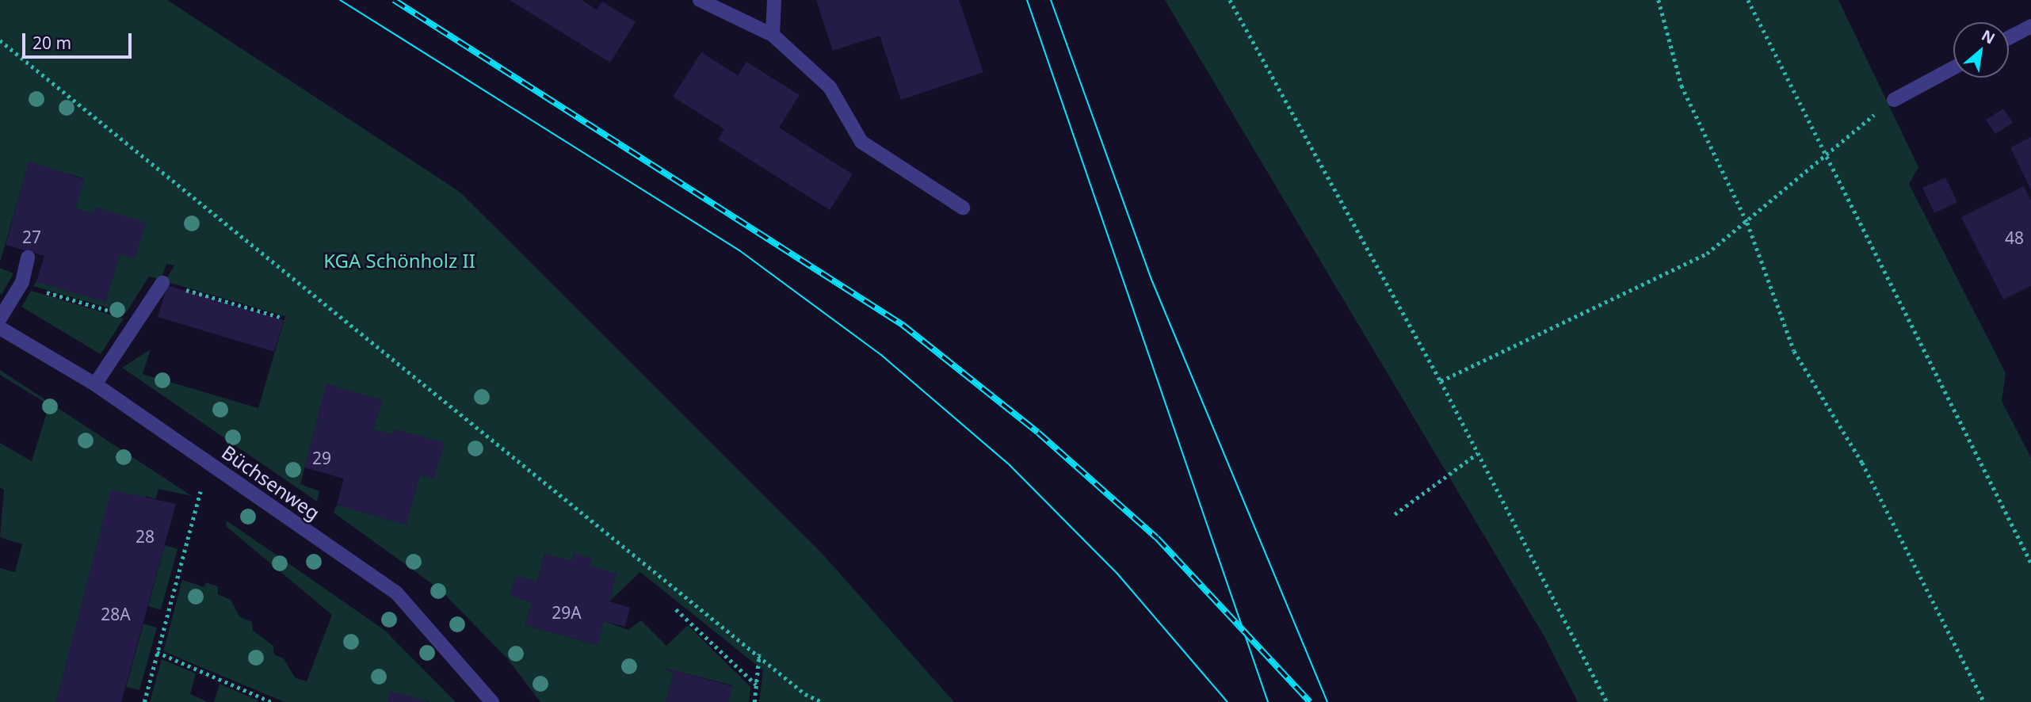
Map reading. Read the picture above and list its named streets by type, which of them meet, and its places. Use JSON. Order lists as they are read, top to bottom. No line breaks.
{"streets":{"street":["Büchsenweg"]},"parks":["KGA Schönholz II"],"house_numbers":["27","48","29","28","29A","28A"],"scale_bar":"20 m","north":"top right"}
